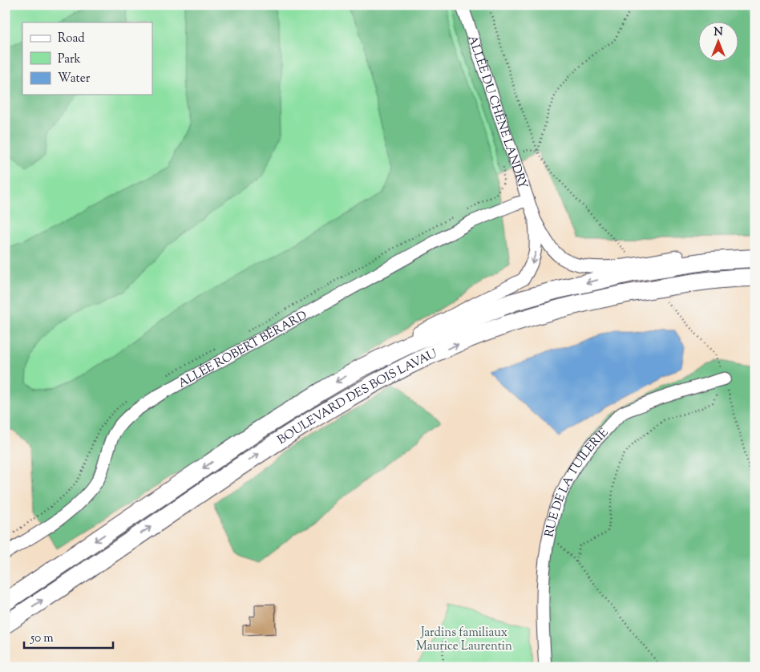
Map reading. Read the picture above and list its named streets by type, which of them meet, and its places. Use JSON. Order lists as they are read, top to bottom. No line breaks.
{"streets":{"main road":["BOULEVARD DES BOIS LAVAU"],"street":["ALLÉE DU CHÊNE LANDRY","ALLÉE ROBERT BÉRARD","RUE DE LA TUILERIE"]},"crossings":[["ALLÉE DU CHÊNE LANDRY","ALLÉE ROBERT BÉRARD"],["ALLÉE DU CHÊNE LANDRY","BOULEVARD DES BOIS LAVAU"]],"parks":["Jardins familiaux Maurice Laurentin"],"legend":["Road","Park","Water"],"scale_bar":"50 m","north":"top"}
